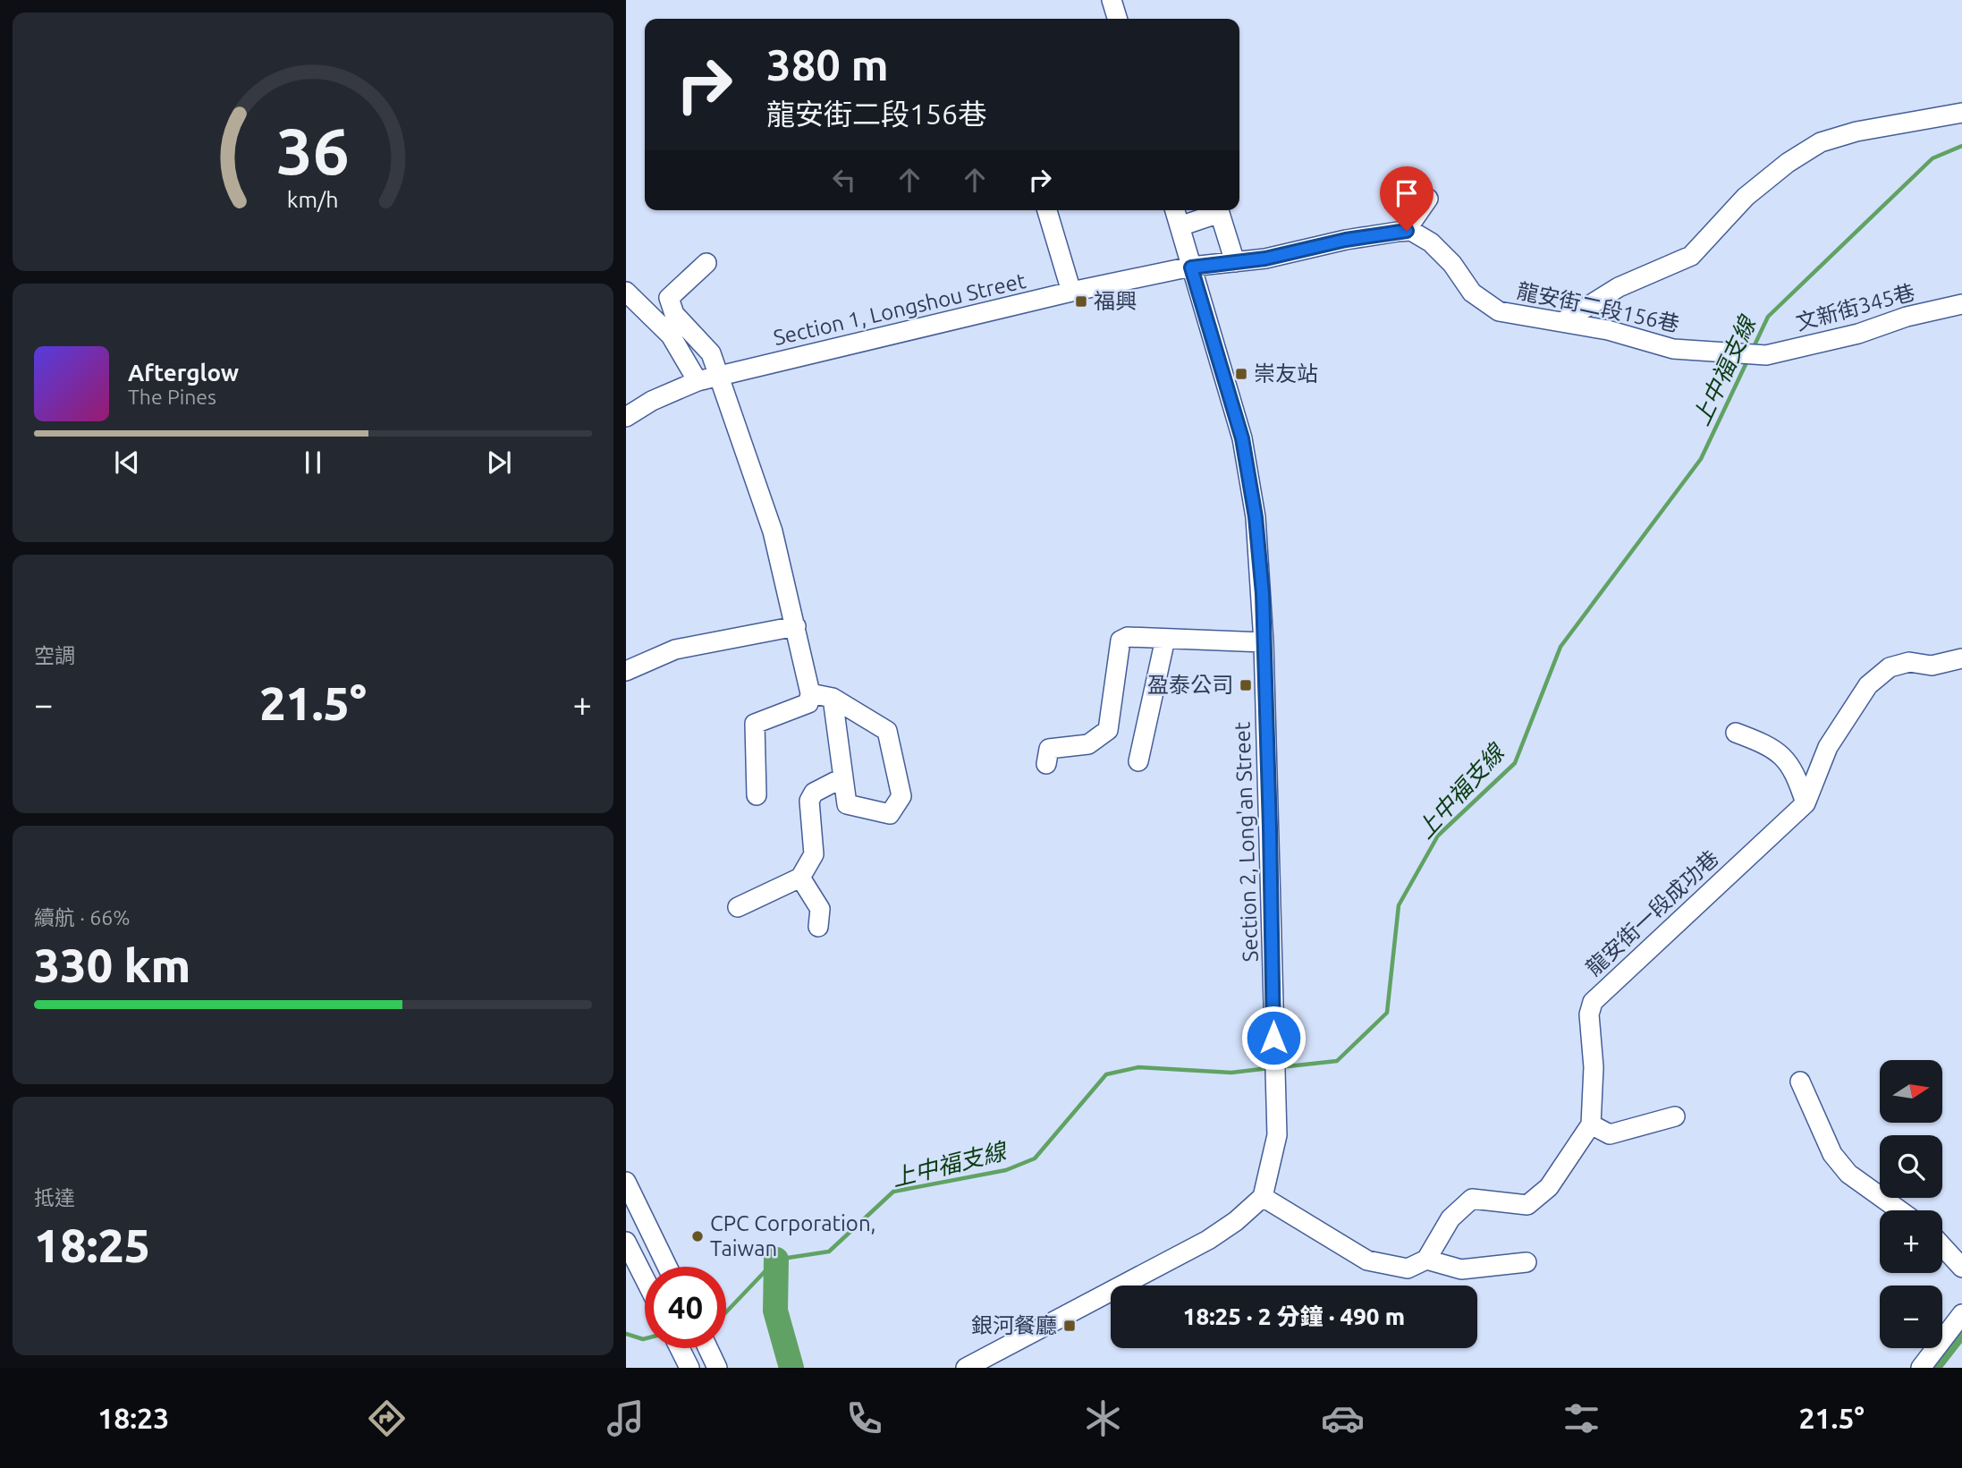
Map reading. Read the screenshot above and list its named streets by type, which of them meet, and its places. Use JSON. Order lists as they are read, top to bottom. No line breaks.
{"streets":{"street":["龍安街二段156巷","文新街345巷","Section 1, Longshou Street","Section 2, Long'an Street","龍安街一段成功巷"]},"crossings":[["龍安街二段156巷","文新街345巷"],["Section 1, Longshou Street","Section 2, Long'an Street"]],"water":["上中福支線"],"places":{"transit":["福興","崇友站","盈泰公司","銀河餐廳"],"other":["CPC Corporation, Taiwan"]},"north":"right","page":{"turn":["380 m","龍安街二段156巷"],"song":["Afterglow","The Pines"],"tile":["空調",["續航 · 66%","330 km"],["抵達","18:25"]],"heat":["−","21.5°","+"],"map_buttons":["+","−"],"limit":"40","trip":"18:25 · 2 分鐘 · 490 m","tabs":["18:23","21.5°"],"gauge":["36","km/h"]}}
